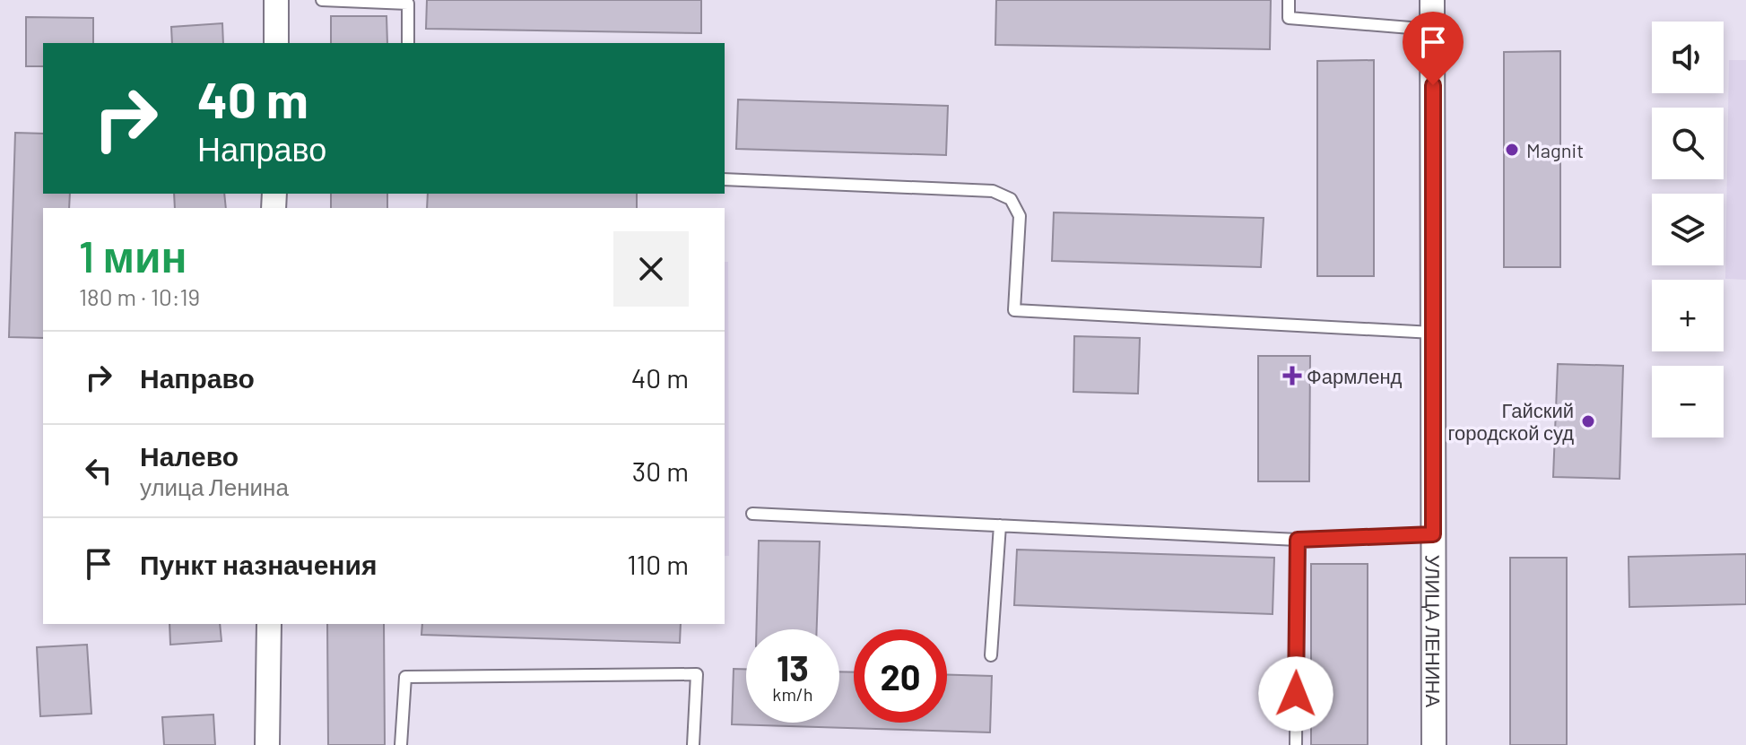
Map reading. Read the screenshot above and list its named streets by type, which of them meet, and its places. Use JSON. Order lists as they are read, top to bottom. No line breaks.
{"streets":{"street":["УЛИЦА ЛЕНИНА"]},"places":{"other":["Magnit","Гайский городской суд"],"health":["Фармленд"]},"page":{"map_buttons":["+","−"],"turn":["40 m","Направо"],"heading":["1 мин","180 m · 10:19"],"list":[{"name":"Направо","value":"40 m"},{"name":"Налево","note":"улица Ленина","value":"30 m"},{"name":"Пункт назначения","value":"110 m"}],"speed":"13 km/h","limit":"20"}}
